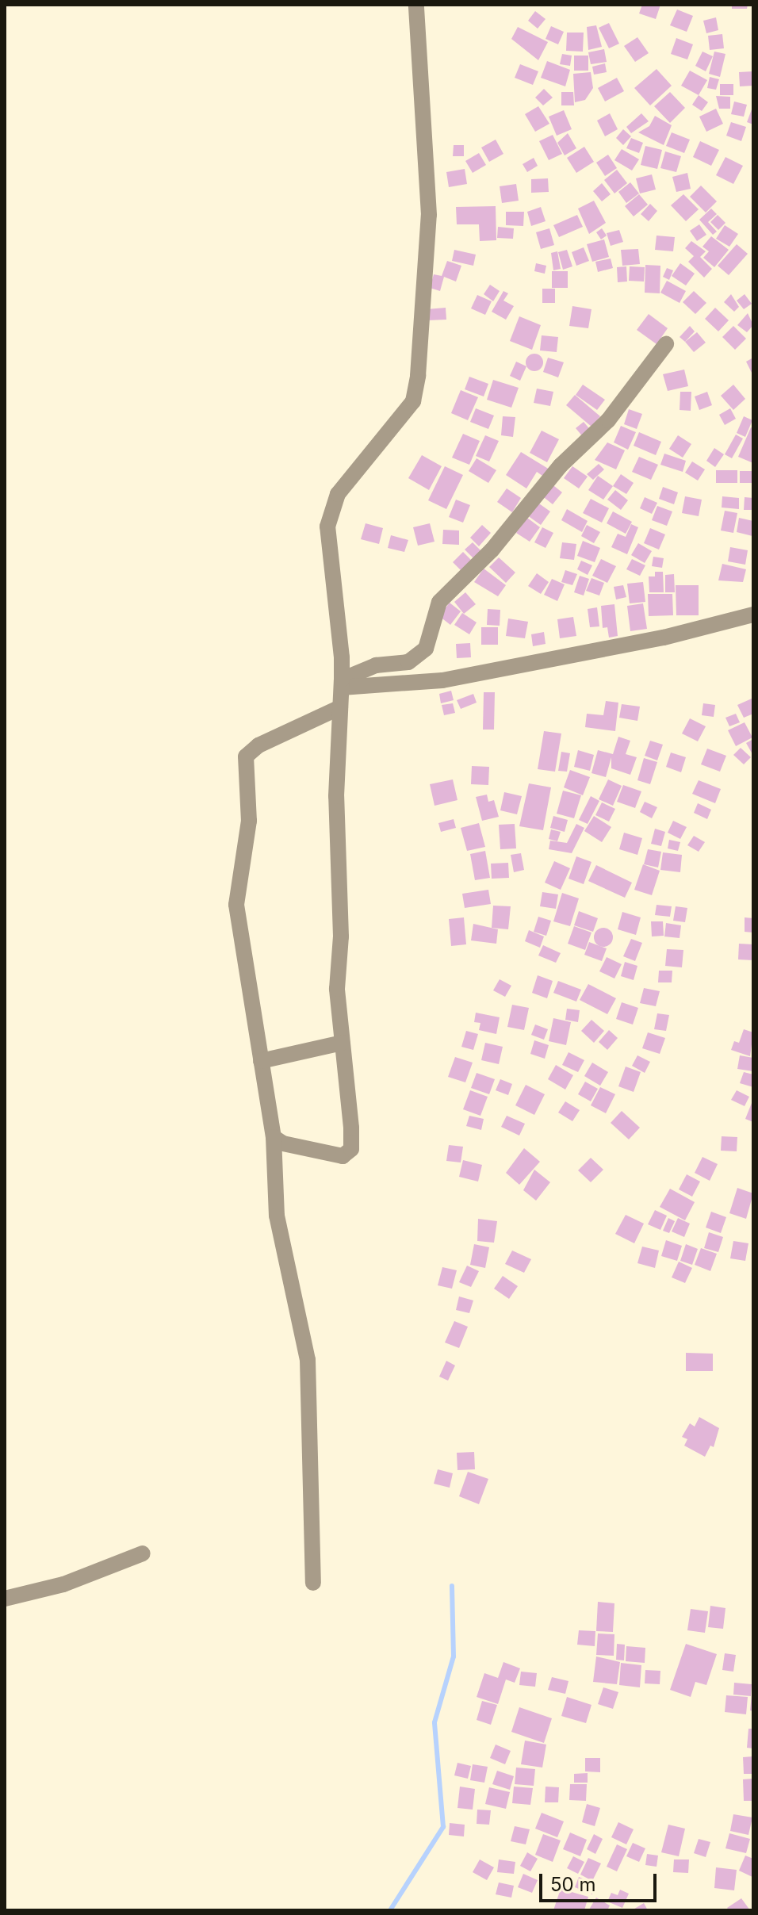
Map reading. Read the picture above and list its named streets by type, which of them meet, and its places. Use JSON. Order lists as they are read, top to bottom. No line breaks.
{"scale_bar":"50 m"}
